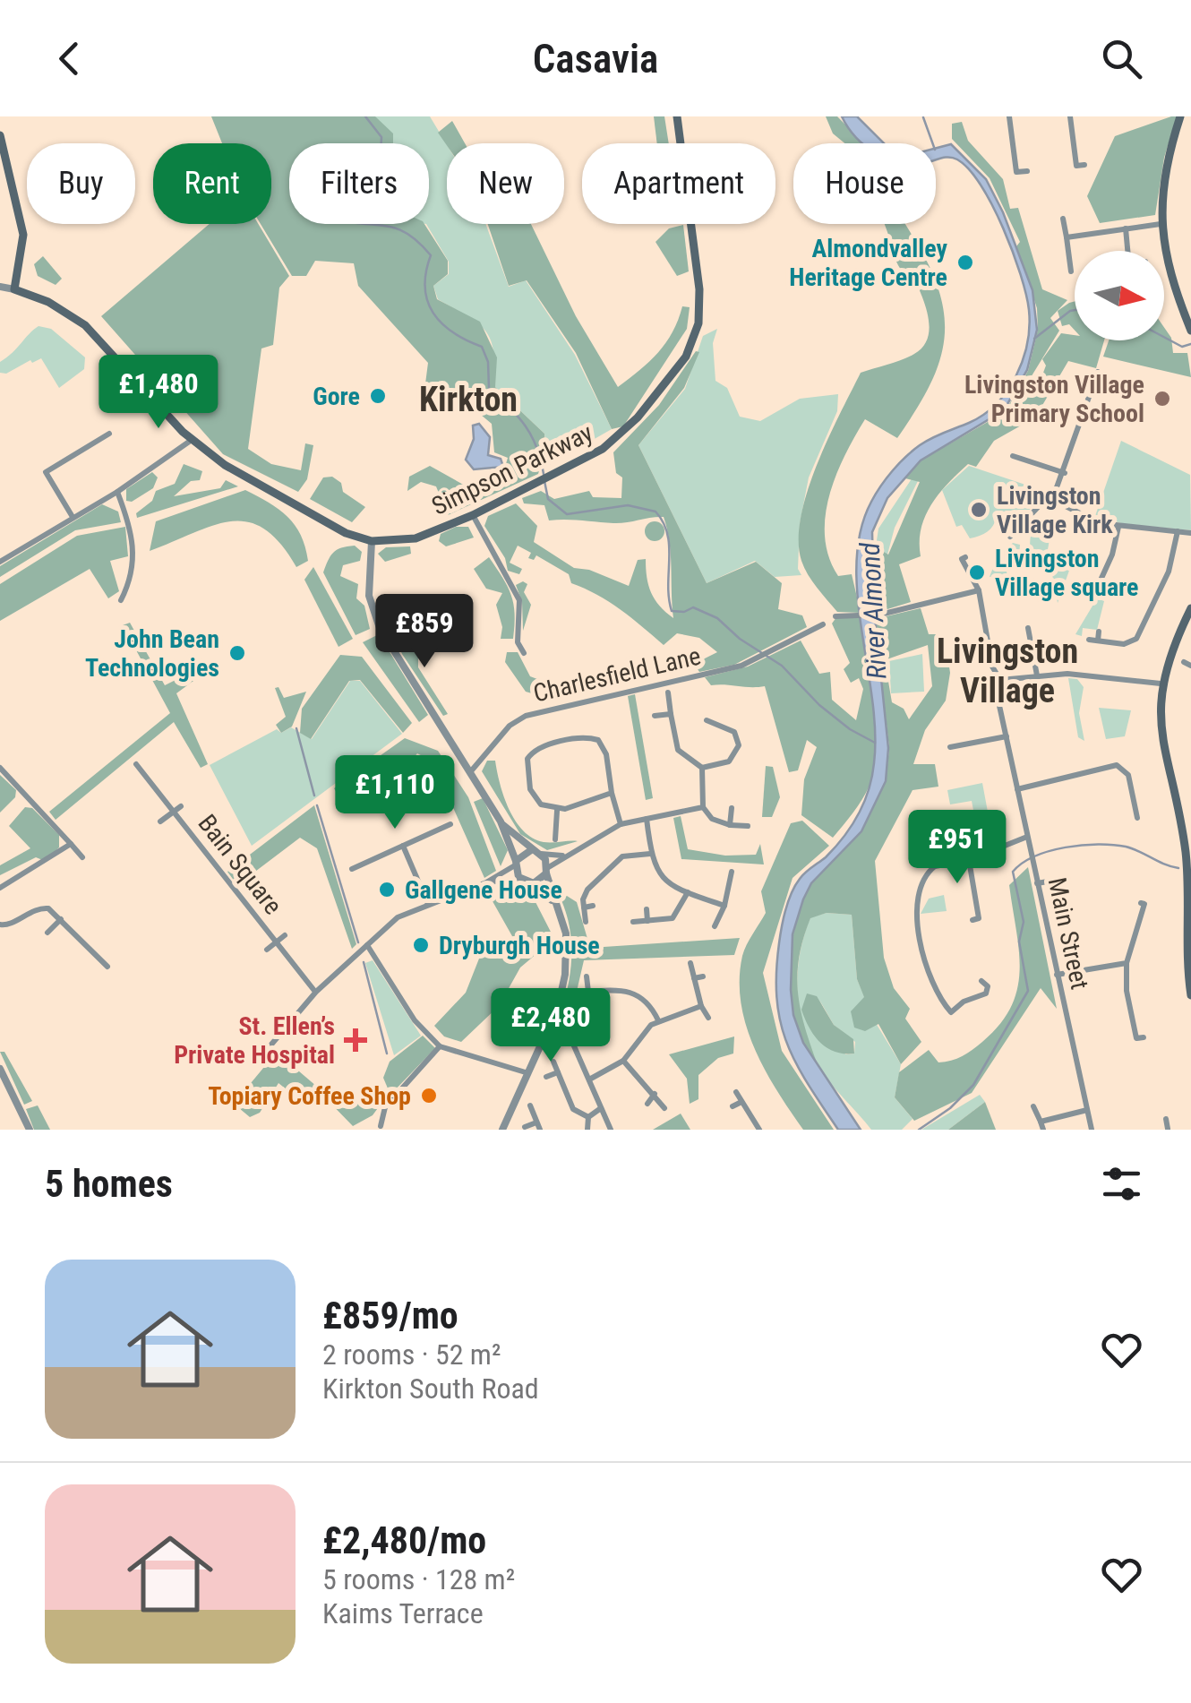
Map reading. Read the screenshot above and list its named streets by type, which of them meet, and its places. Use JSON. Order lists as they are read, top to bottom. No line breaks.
{"streets":{"main road":["Simpson Parkway"],"street":["Charlesfield Lane","Bain Square","Main Street"]},"districts":["Kirkton","Livingston Village"],"water":["River Almond"],"places":{"other":["Almondvalley Heritage Centre","Gore","Livingston Village Primary School","Livingston Village Kirk","Livingston Village square","John Bean Technologies","Gallgene House","Dryburgh House","Topiary Coffee Shop"],"health":["St. Ellen’s Private Hospital"]},"north":"right","page":{"header":"Casavia","chip":["Buy","Rent","Filters","New","Apartment","House"],"price":["£1,480","£859","£1,110","£951","£2,480"],"heading":"5 homes","list":[{"name":"£859/mo","note":"2 rooms · 52 m² · Kirkton South Road"},{"name":"£2,480/mo","note":"5 rooms · 128 m² · Kaims Terrace"}]}}
